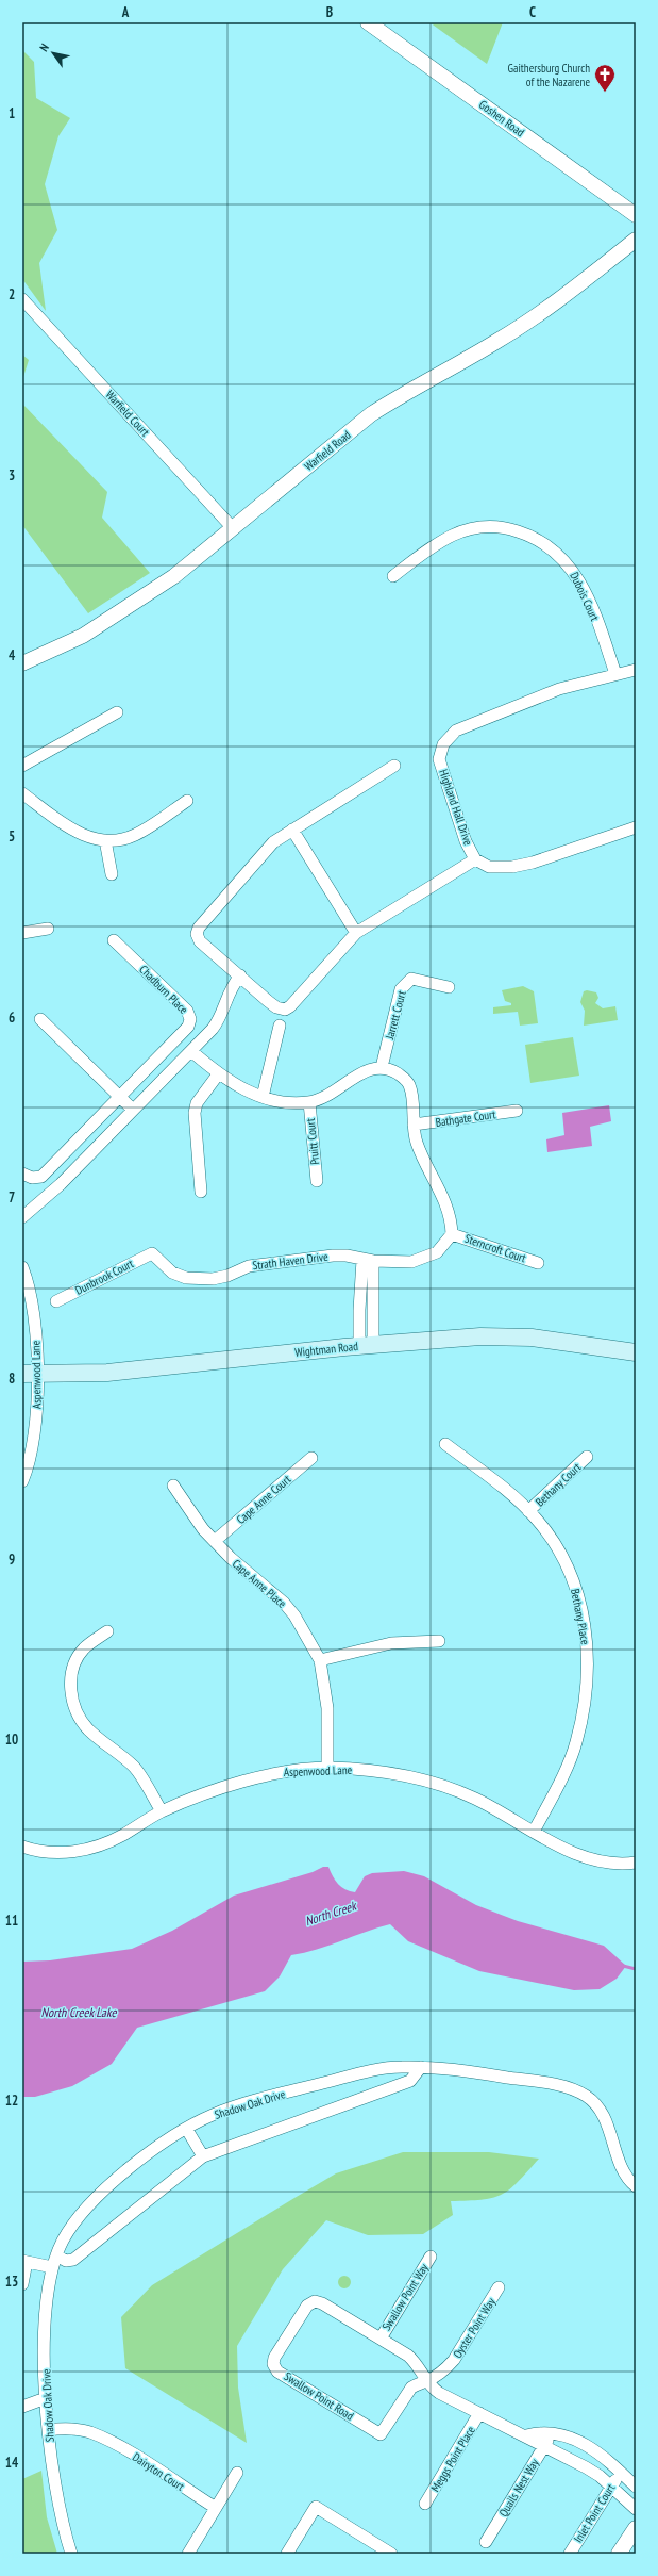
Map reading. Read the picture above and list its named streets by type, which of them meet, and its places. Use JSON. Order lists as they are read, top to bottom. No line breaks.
{"streets":{"main road":["Wightman Road"],"street":["Goshen Road","Warfield Court","Warfield Road","Dubois Court","Highland Hall Drive","Chadburn Place","Jarrett Court","Bathgate Court","Pruitt Court","Sterncroft Court","Strath Haven Drive","Dunbrook Court","Aspenwood Lane","Bethany Court","Cape Anne Court","Cape Anne Place","Bethany Place","Shadow Oak Drive","Swallow Point Way","Oyster Point Way","Swallow Point Road","Meggs Point Place","Dairyton Court","Quails Nest Way","Inlet Point Court"]},"crossings":[["Warfield Court","Warfield Road"],["Dubois Court","Highland Hall Drive"],["Sterncroft Court","Strath Haven Drive"],["Strath Haven Drive","Dunbrook Court"],["Wightman Road","Aspenwood Lane"],["Aspenwood Lane","Cape Anne Place"],["Aspenwood Lane","Bethany Place"],["Bethany Court","Bethany Place"],["Cape Anne Court","Cape Anne Place"],["Shadow Oak Drive","Dairyton Court"],["Swallow Point Way","Swallow Point Road"],["Oyster Point Way","Swallow Point Road"],["Swallow Point Road","Meggs Point Place"],["Swallow Point Road","Quails Nest Way"],["Swallow Point Road","Inlet Point Court"]],"water":["North Creek","North Creek Lake"],"places":{"church":["Gaithersburg Church of the Nazarene"]},"north":"top left","grid":{"columns":["A","B","C"],"rows":["1","2","3","4","5","6","7","8","9","10","11","12","13","14"]}}
